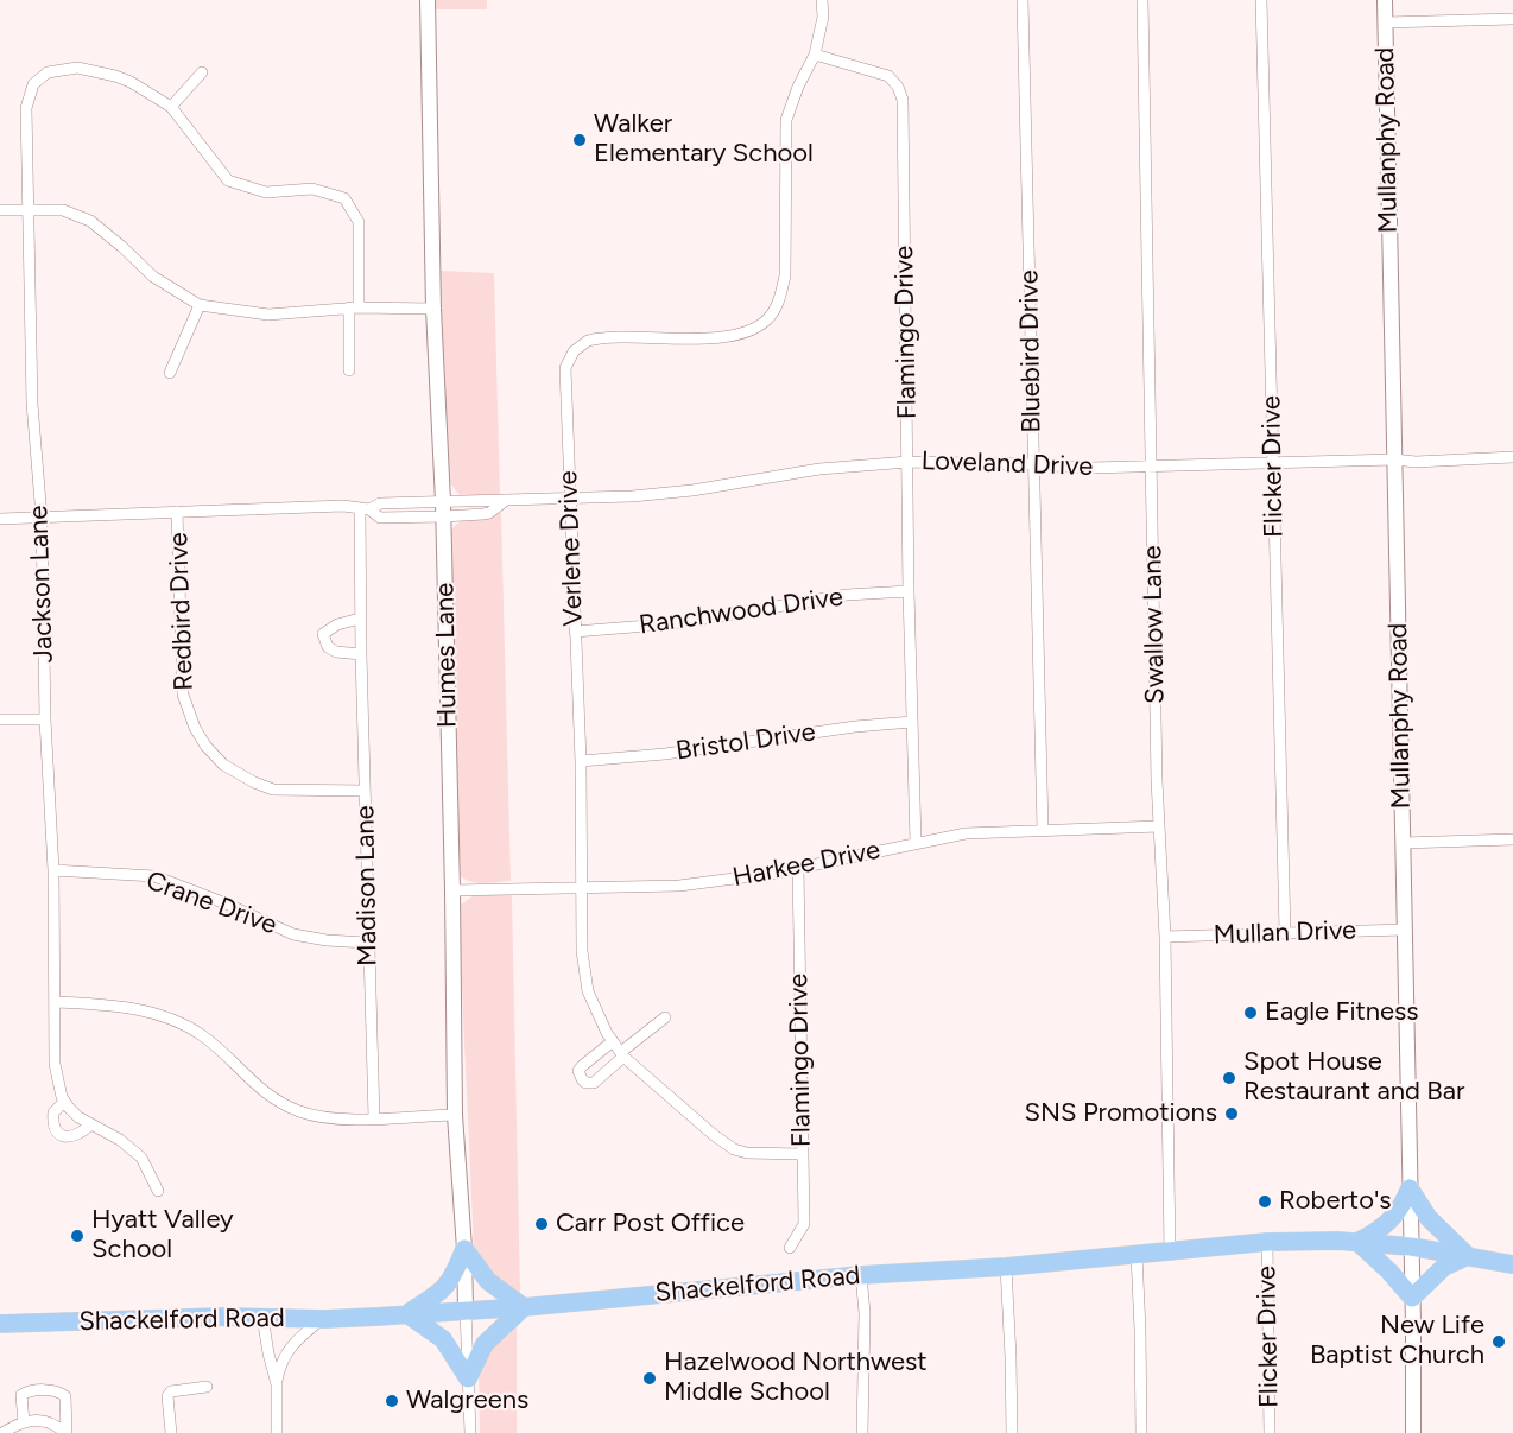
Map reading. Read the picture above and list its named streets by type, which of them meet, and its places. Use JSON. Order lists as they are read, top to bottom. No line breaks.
{"streets":{"main road":["Shackelford Road"],"street":["Mullanphy Road","Flamingo Drive","Bluebird Drive","Loveland Drive","Flicker Drive","Verlene Drive","Jackson Lane","Redbird Drive","Ranchwood Drive","Swallow Lane","Humes Lane","Bristol Drive","Harkee Drive","Madison Lane","Crane Drive","Mullan Drive"]},"crossings":[["Mullanphy Road","Loveland Drive"],["Mullanphy Road","Mullan Drive"],["Mullanphy Road","Shackelford Road"],["Flamingo Drive","Loveland Drive"],["Flamingo Drive","Verlene Drive"],["Flamingo Drive","Ranchwood Drive"],["Flamingo Drive","Bristol Drive"],["Flamingo Drive","Harkee Drive"],["Bluebird Drive","Loveland Drive"],["Bluebird Drive","Harkee Drive"],["Loveland Drive","Flicker Drive"],["Loveland Drive","Verlene Drive"],["Loveland Drive","Jackson Lane"],["Loveland Drive","Redbird Drive"],["Loveland Drive","Swallow Lane"],["Loveland Drive","Humes Lane"],["Loveland Drive","Madison Lane"],["Flicker Drive","Mullan Drive"],["Flicker Drive","Shackelford Road"],["Verlene Drive","Ranchwood Drive"],["Verlene Drive","Bristol Drive"],["Verlene Drive","Harkee Drive"],["Jackson Lane","Crane Drive"],["Redbird Drive","Madison Lane"],["Swallow Lane","Harkee Drive"],["Swallow Lane","Mullan Drive"],["Swallow Lane","Shackelford Road"],["Humes Lane","Harkee Drive"],["Humes Lane","Shackelford Road"],["Madison Lane","Crane Drive"]],"places":["Walker Elementary School","Eagle Fitness","Spot House Restaurant and Bar","SNS Promotions","Roberto's","Carr Post Office","Hyatt Valley School","New Life Baptist Church","Hazelwood Northwest Middle School","Walgreens"]}
